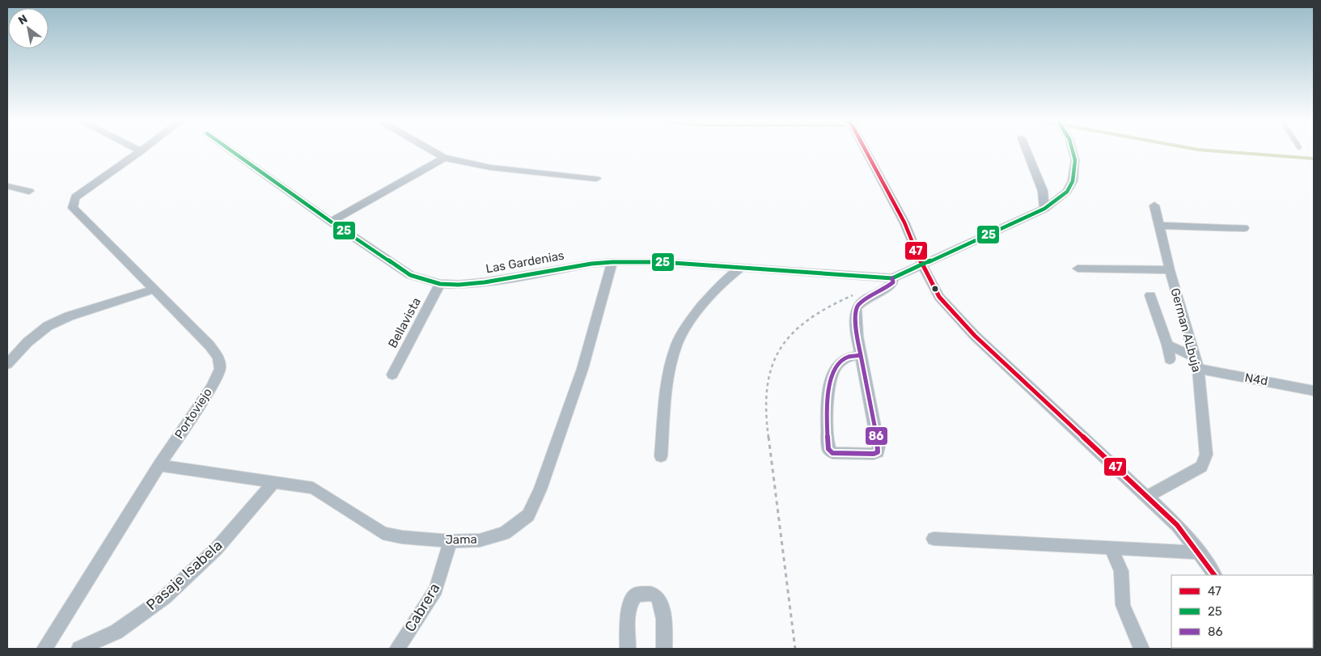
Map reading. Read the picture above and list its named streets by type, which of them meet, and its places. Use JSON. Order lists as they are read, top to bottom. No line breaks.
{"streets":{"street":["Las Gardenias","Bellavista","German ALbuja","N4d","Portoviejo","Jama","Pasaje Isabela","Cabrera"]},"crossings":[["Las Gardenias","Bellavista"],["Las Gardenias","Jama"],["German ALbuja","N4d"],["Portoviejo","Jama"],["Jama","Pasaje Isabela"],["Jama","Cabrera"]],"lines":["transit line 47","transit line 25","transit line 86"],"legend":["47","25","86"],"north":"top left"}
